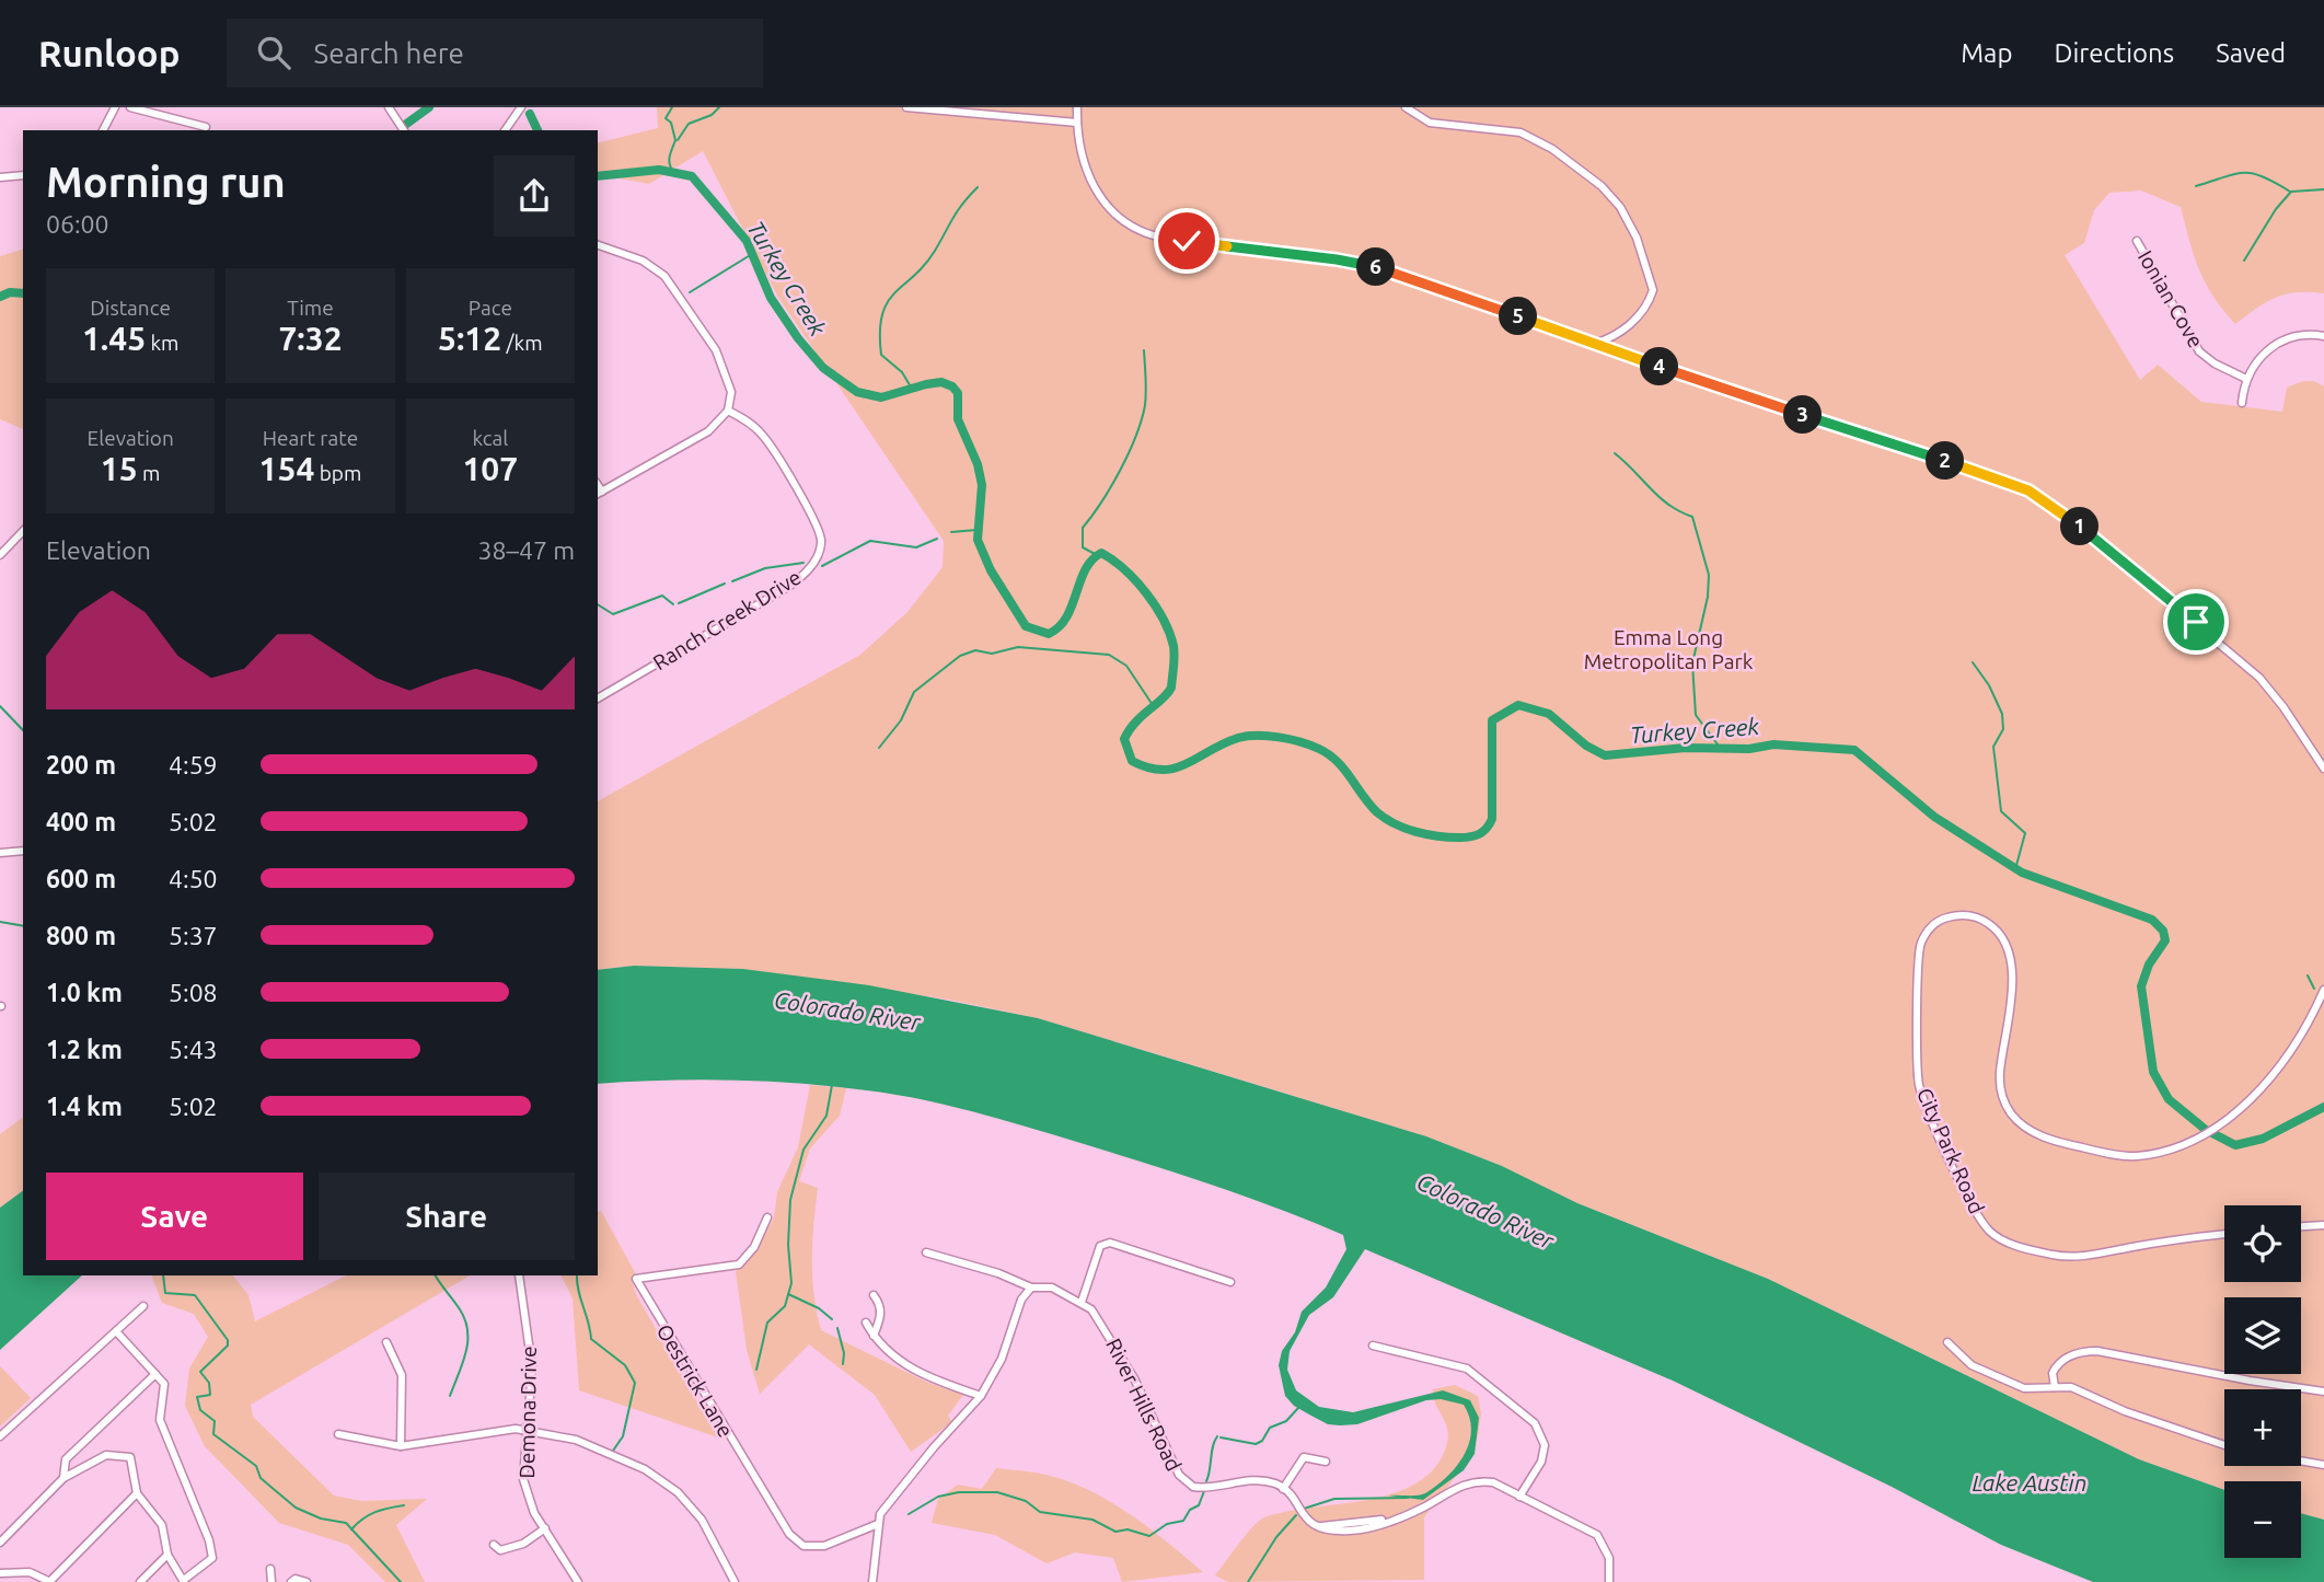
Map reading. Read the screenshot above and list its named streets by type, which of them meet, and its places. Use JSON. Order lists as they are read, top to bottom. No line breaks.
{"streets":{"street":["Ionian Cove","Ranch Creek Drive","City Park Road","Oestrick Lane","River Hills Road","Demona Drive"]},"water":["Turkey Creek","Colorado River","Lake Austin"],"parks":["Emma Long Metropolitan Park"],"page":{"header":"Runloop","search":"Search here","nav":["Map","Directions","Saved"],"heading":["Morning run","06:00"],"pins":["6","5","4","3","2","1"],"stats":[["Distance","1.45 km"],["Time","7:32"],["Pace","5:12 /km"],["Elevation","15 m"],["Heart rate","154 bpm"],["kcal","107"]],"chart":["Elevation","38–47 m"],"list":[{"name":"200 m","note":"4:59"},{"name":"400 m","note":"5:02"},{"name":"600 m","note":"4:50"},{"name":"800 m","note":"5:37"},{"name":"1.0 km","note":"5:08"},{"name":"1.2 km","note":"5:43"},{"name":"1.4 km","note":"5:02"}],"buttons":["Save","Share"],"map_buttons":["+","−"]}}
